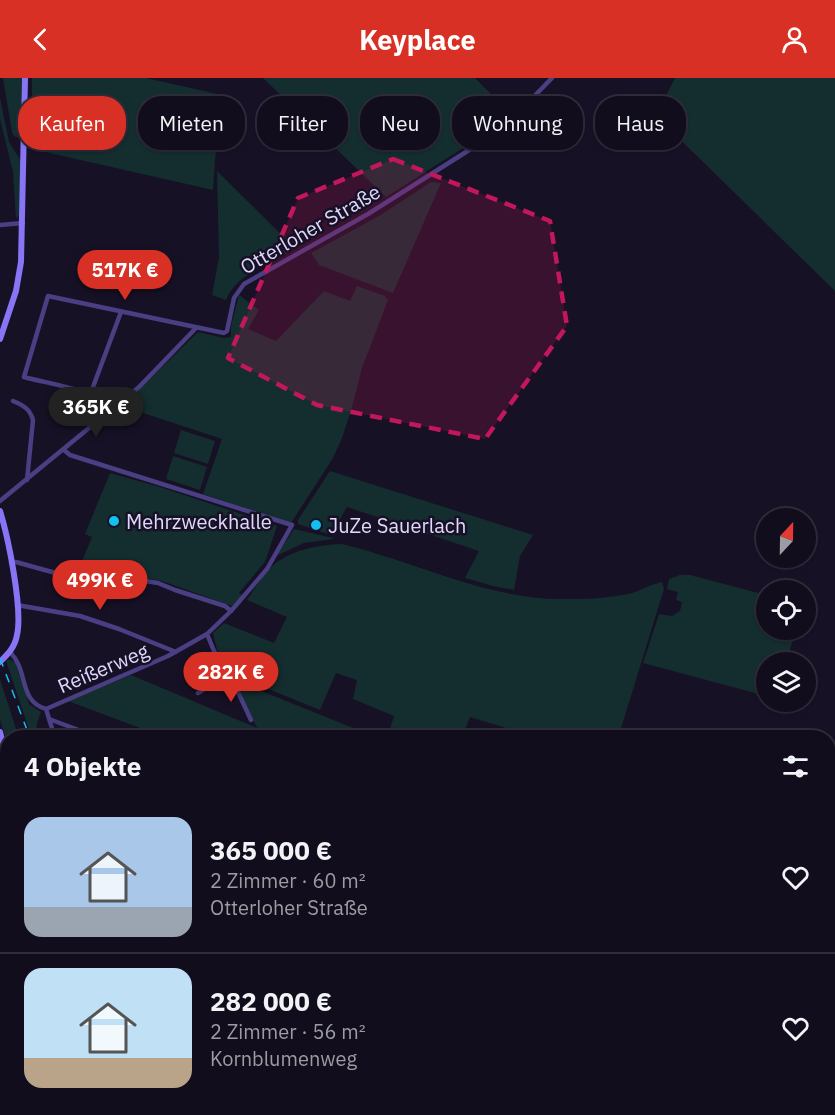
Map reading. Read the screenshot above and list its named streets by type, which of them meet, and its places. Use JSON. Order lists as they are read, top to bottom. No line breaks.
{"streets":{"street":["Otterloher Straße","Reißerweg"]},"places":["Mehrzweckhalle","JuZe Sauerlach"],"north":"top","page":{"header":"Keyplace","chip":["Kaufen","Mieten","Filter","Neu","Wohnung","Haus"],"price":["517K €","365K €","499K €","282K €"],"heading":"4 Objekte","list":[{"name":"365 000 €","note":"2 Zimmer · 60 m² · Otterloher Straße"},{"name":"282 000 €","note":"2 Zimmer · 56 m² · Kornblumenweg"}]}}
